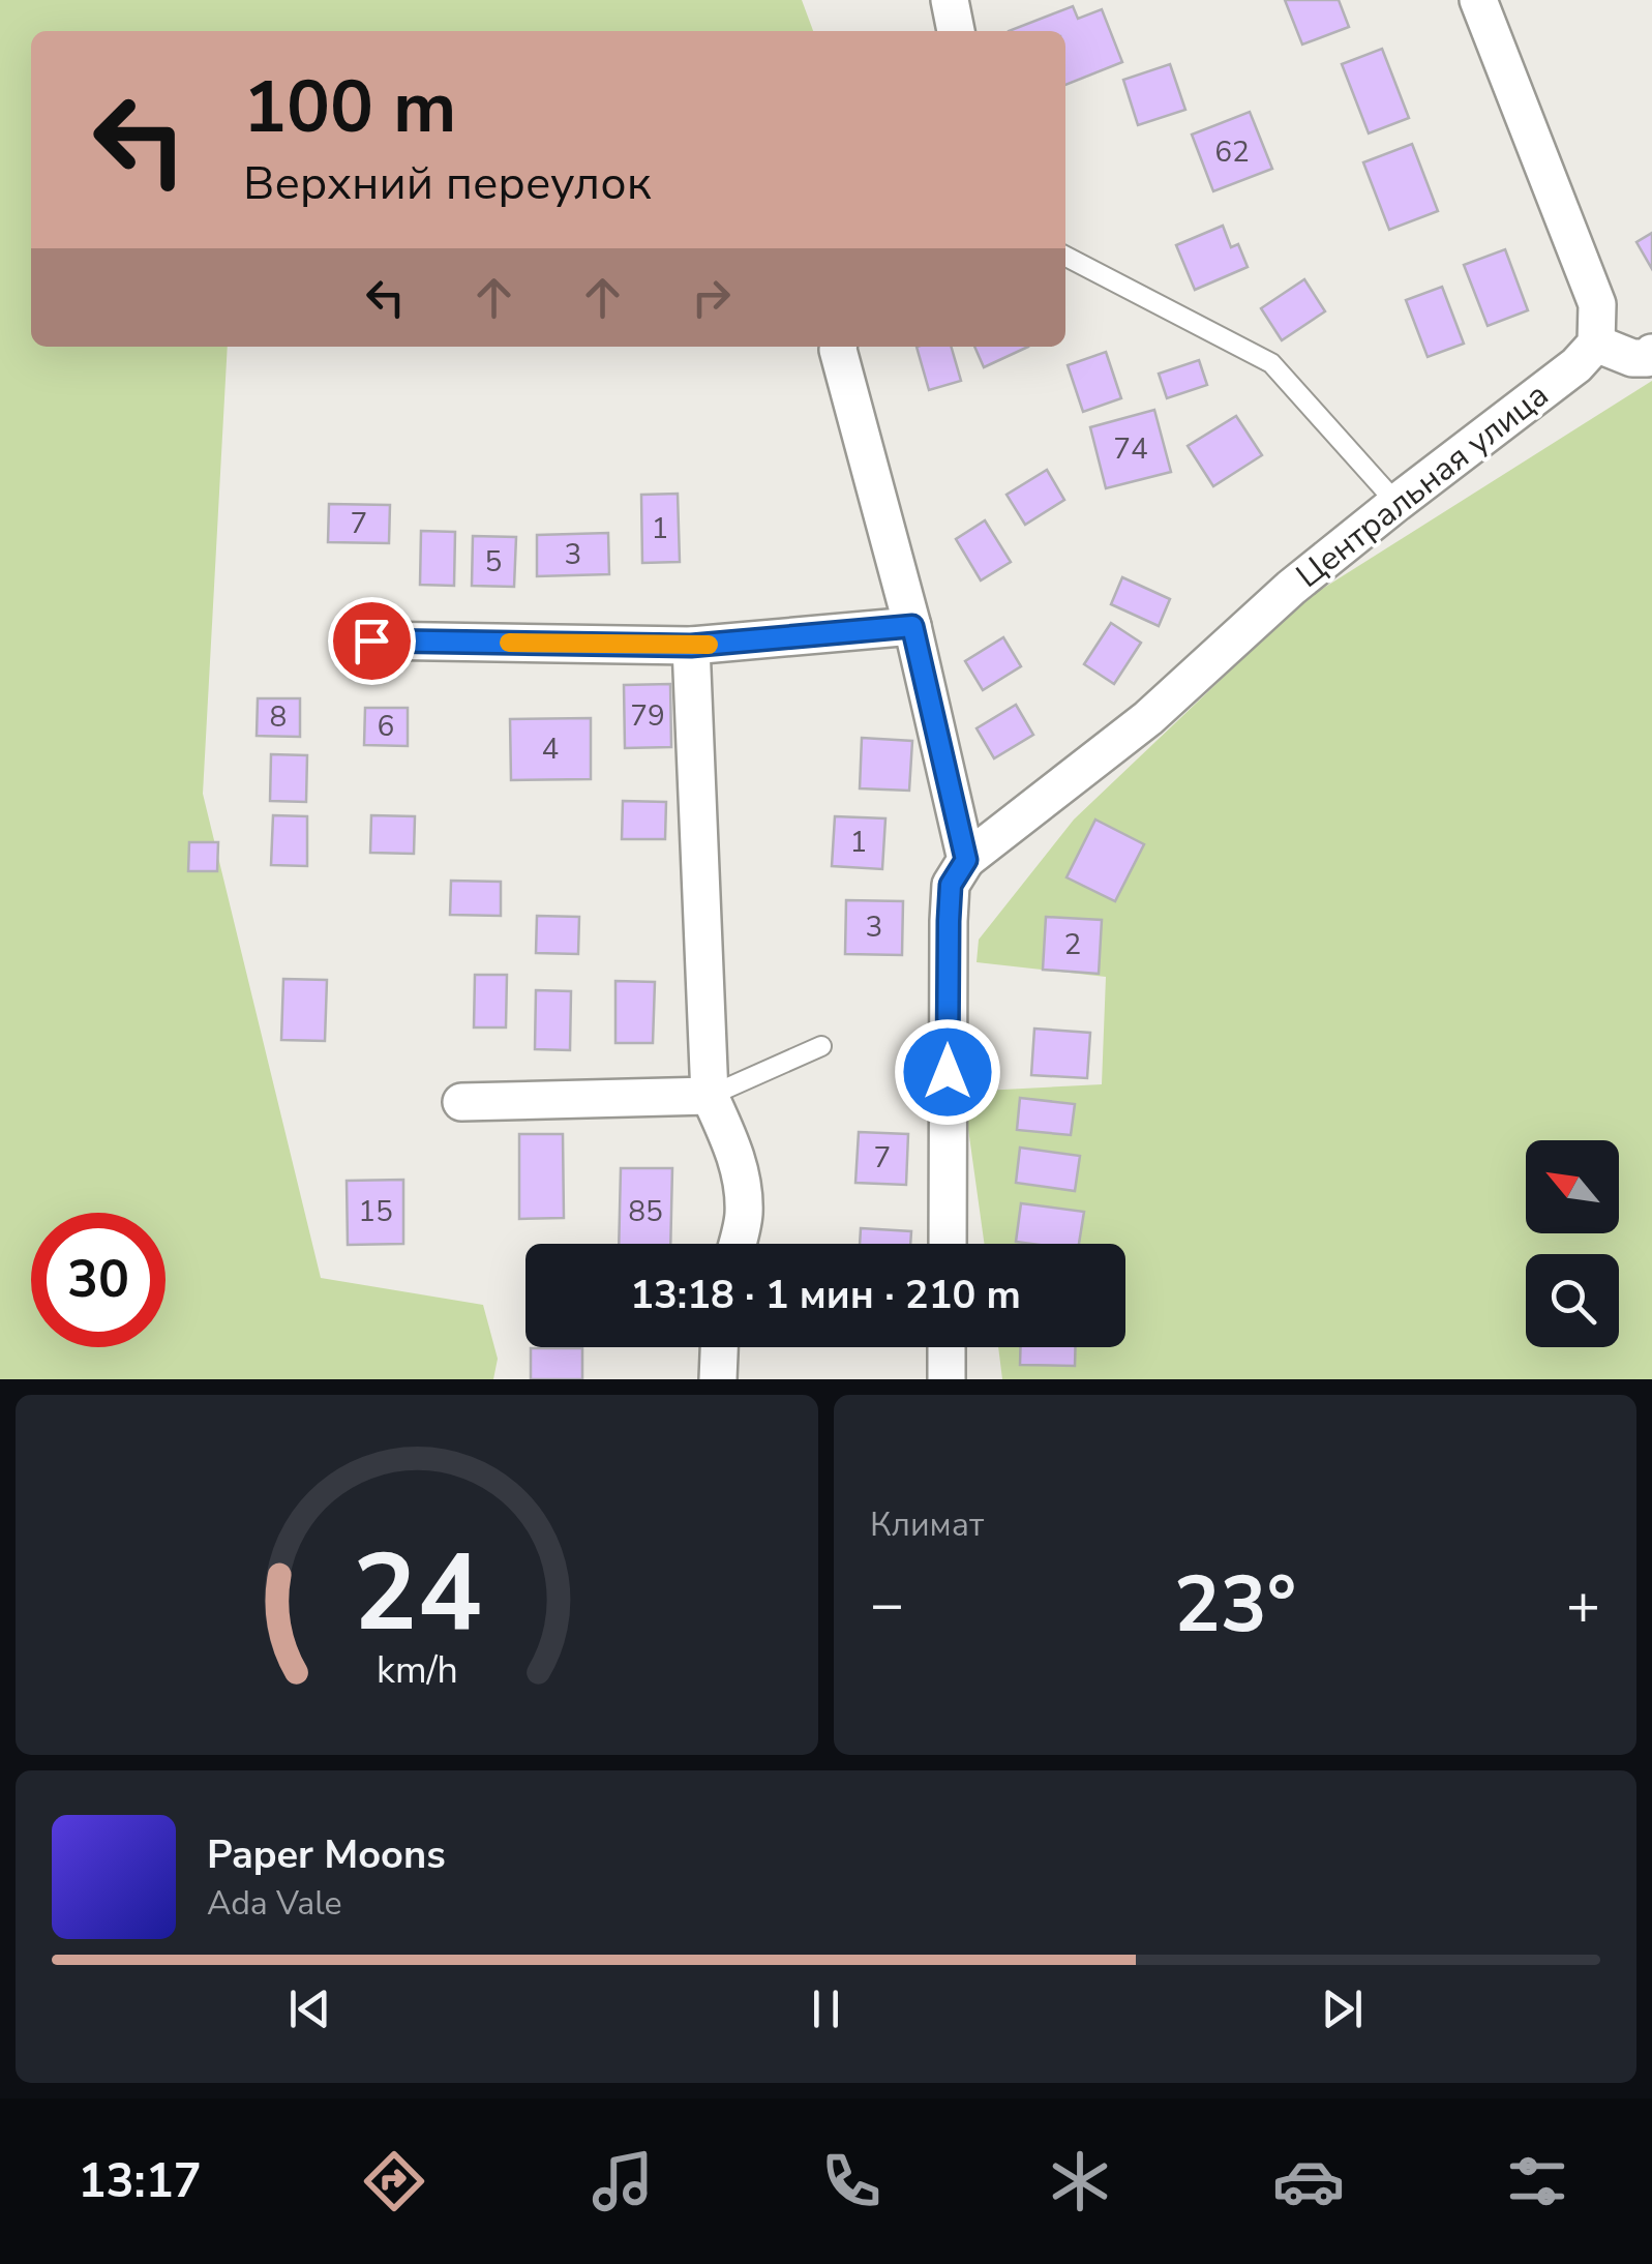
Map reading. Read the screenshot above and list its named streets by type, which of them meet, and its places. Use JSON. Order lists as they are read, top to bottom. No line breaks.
{"streets":{"street":["Центральная улица"]},"house_numbers":["62","74","7","1","3","5","79","8","6","4","1","3","2","7","15","85"],"north":"top left","page":{"turn":["100 m","Верхний переулок"],"limit":"30","trip":"13:18 · 1 мин · 210 m","tile":"Климат","heat":["−","23°","+"],"song":["Paper Moons","Ada Vale"],"tabs":"13:17","gauge":["24","km/h"]}}
